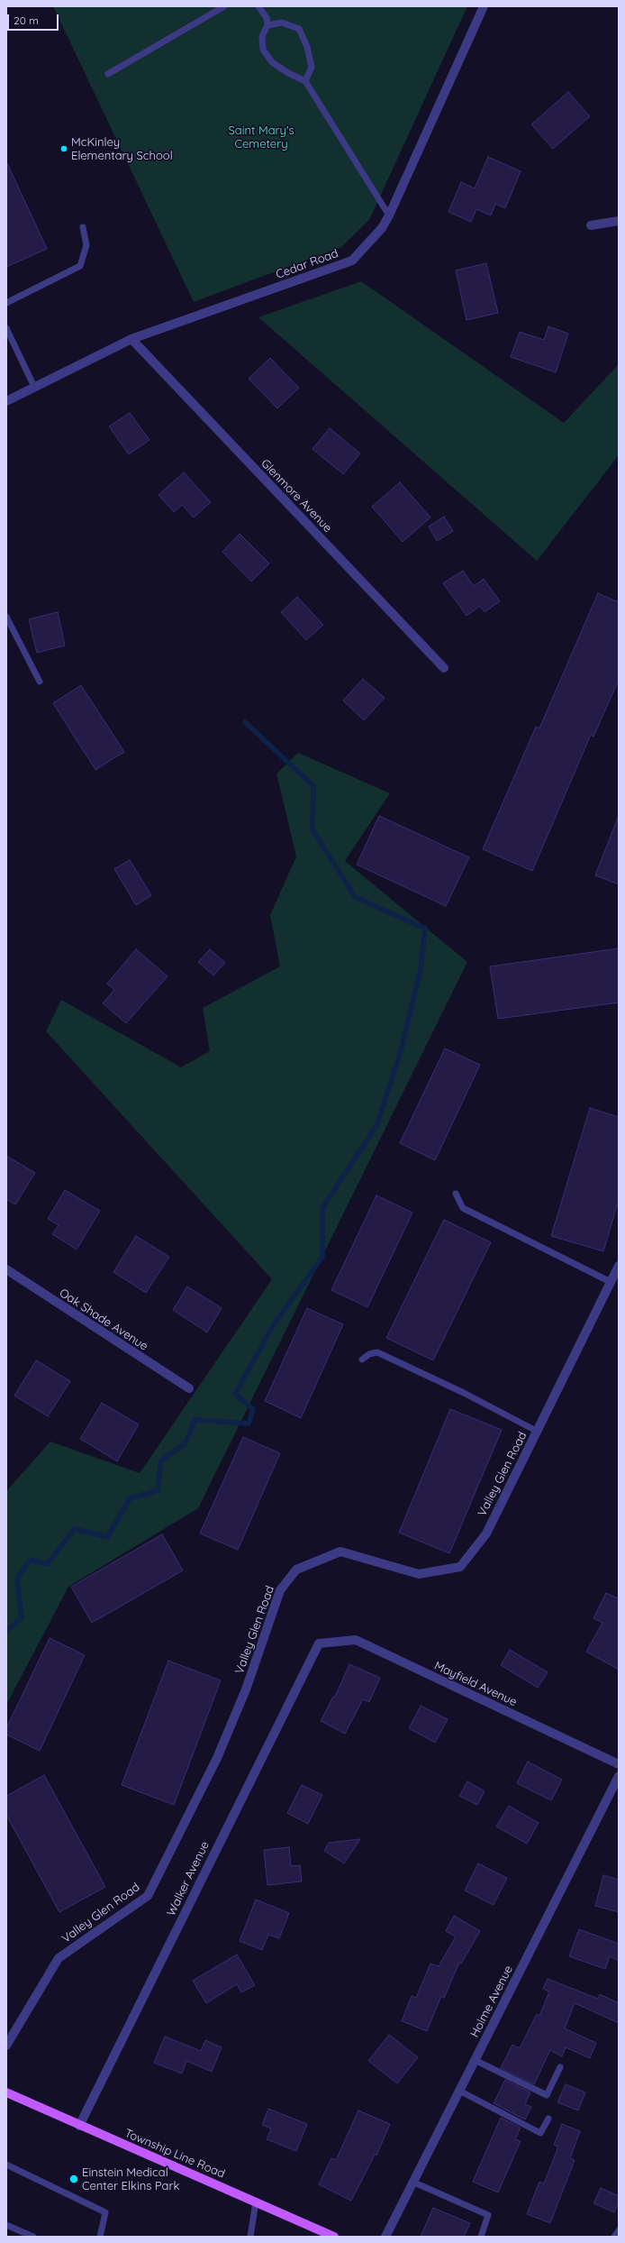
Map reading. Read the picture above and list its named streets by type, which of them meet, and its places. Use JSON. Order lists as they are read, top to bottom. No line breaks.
{"streets":{"main road":["Township Line Road"],"street":["Cedar Road","Glenmore Avenue","Oak Shade Avenue","Valley Glen Road","Mayfield Avenue","Walker Avenue","Holme Avenue"]},"crossings":[["Cedar Road","Glenmore Avenue"],["Mayfield Avenue","Walker Avenue"],["Walker Avenue","Township Line Road"]],"parks":["Saint Mary's Cemetery"],"places":["McKinley Elementary School","Einstein Medical Center Elkins Park"],"scale_bar":"20 m"}
